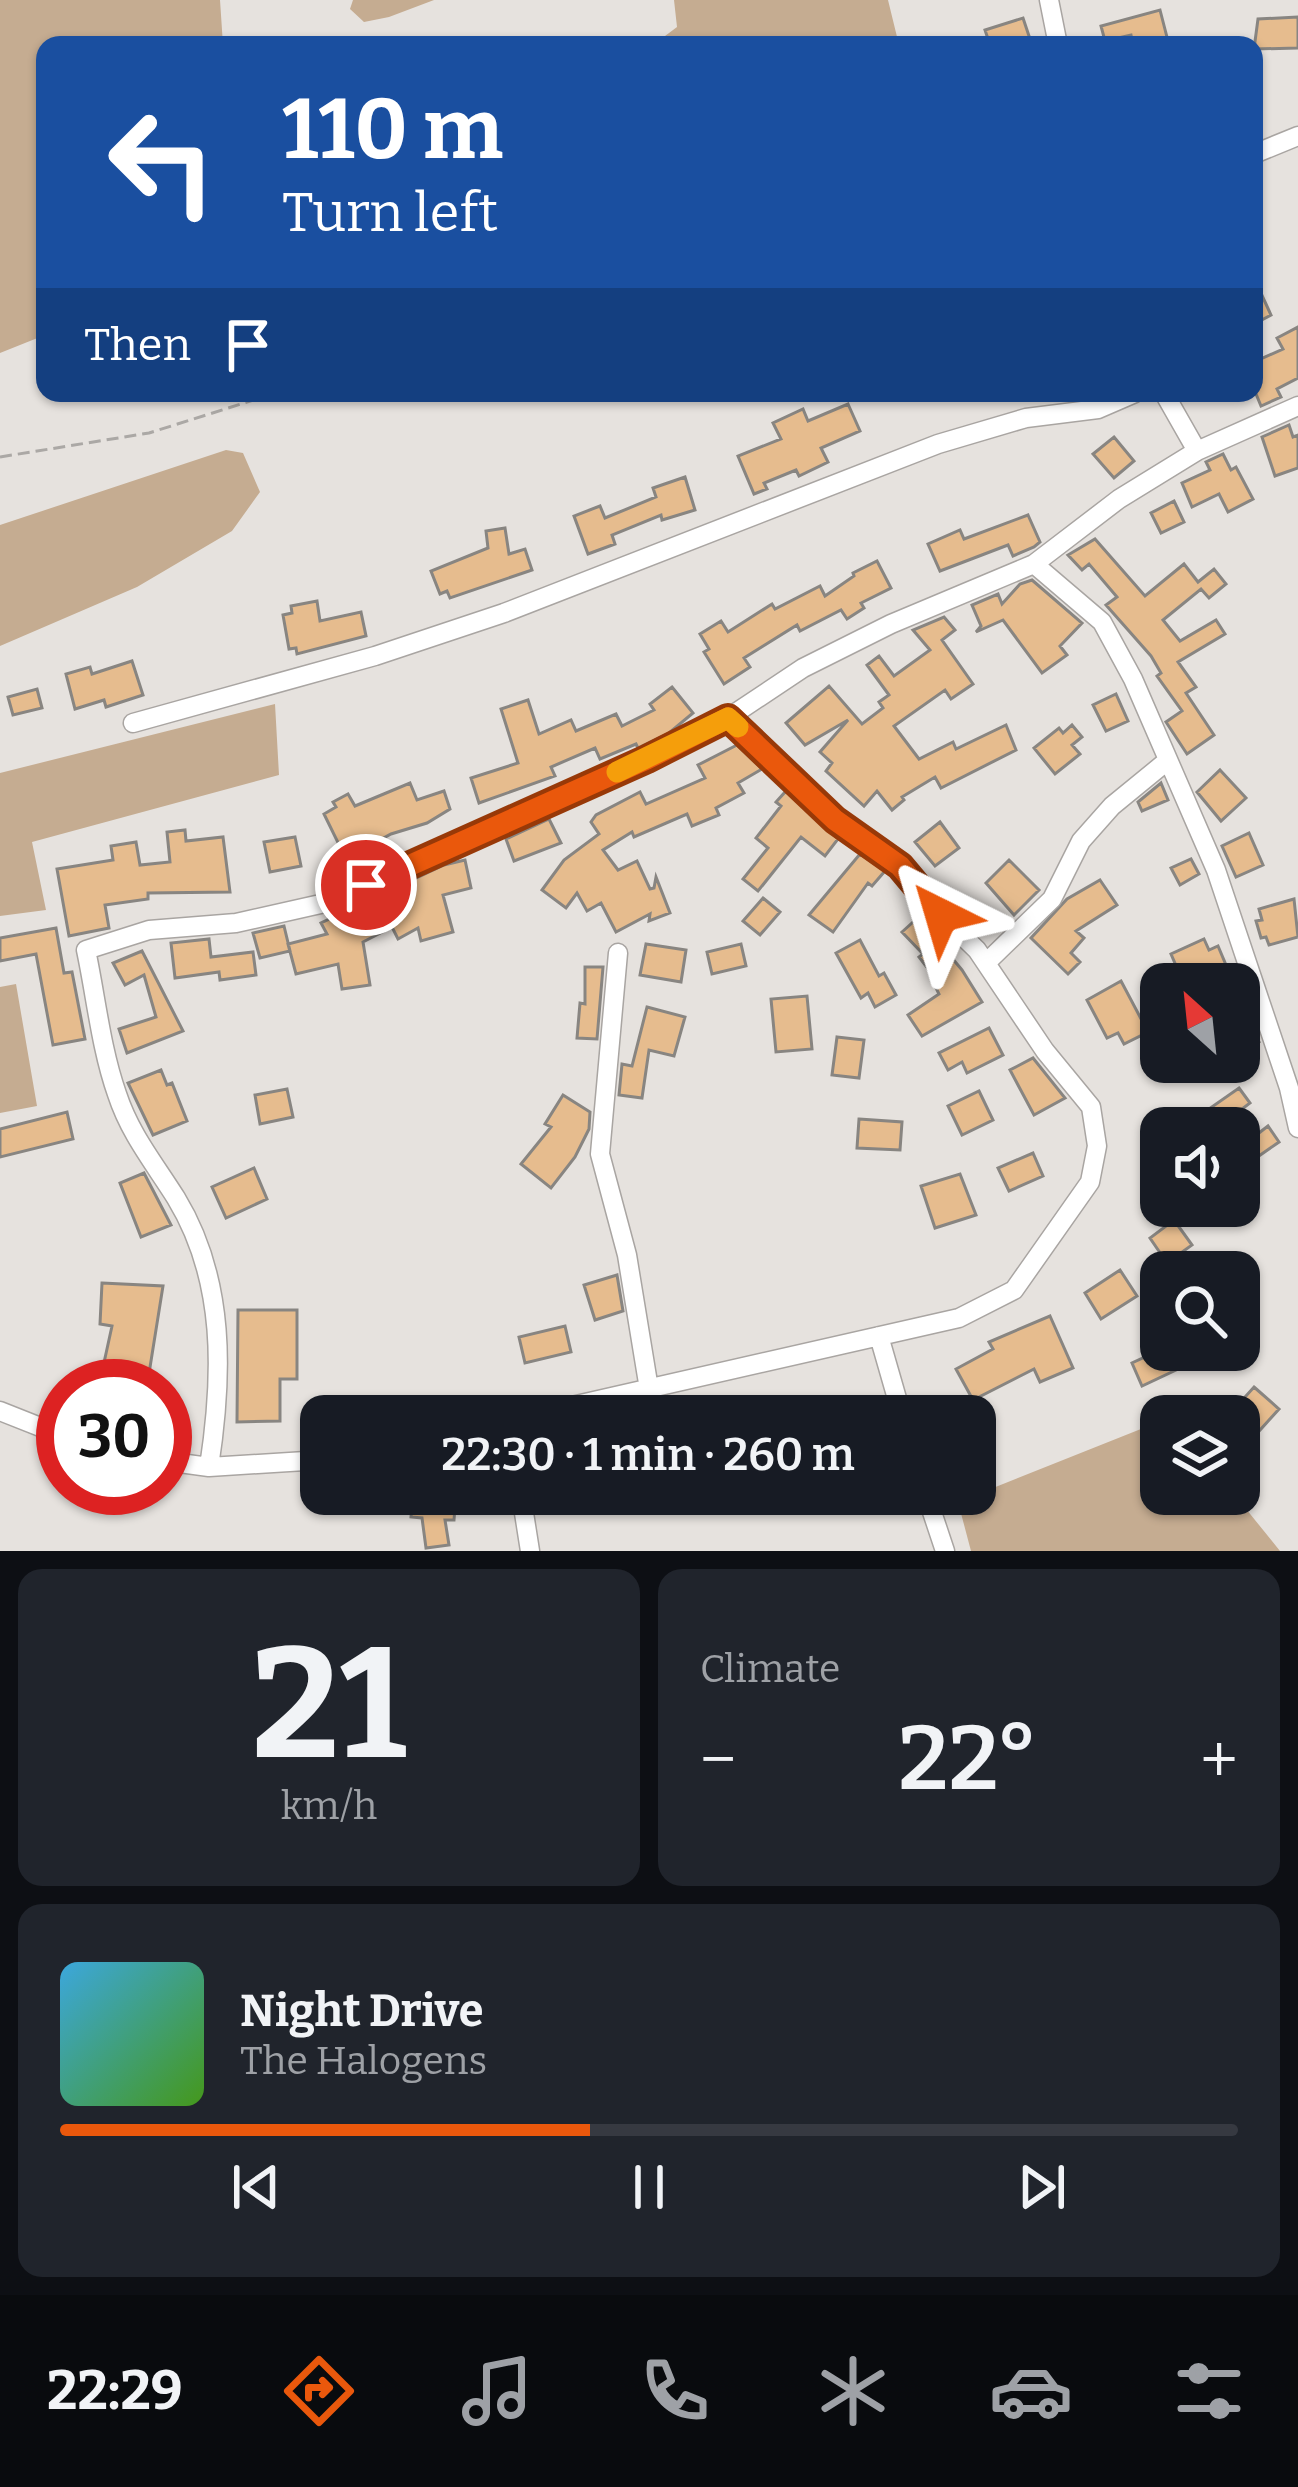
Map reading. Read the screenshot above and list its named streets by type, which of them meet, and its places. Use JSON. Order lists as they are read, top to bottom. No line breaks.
{"north":"top left","page":{"turn":["110 m","Turn left"],"then":"Then","limit":"30","trip":"22:30 · 1 min · 260 m","tile":[["21","km/h"],"Climate"],"heat":["−","22°","+"],"song":["Night Drive","The Halogens"],"tabs":"22:29"}}
